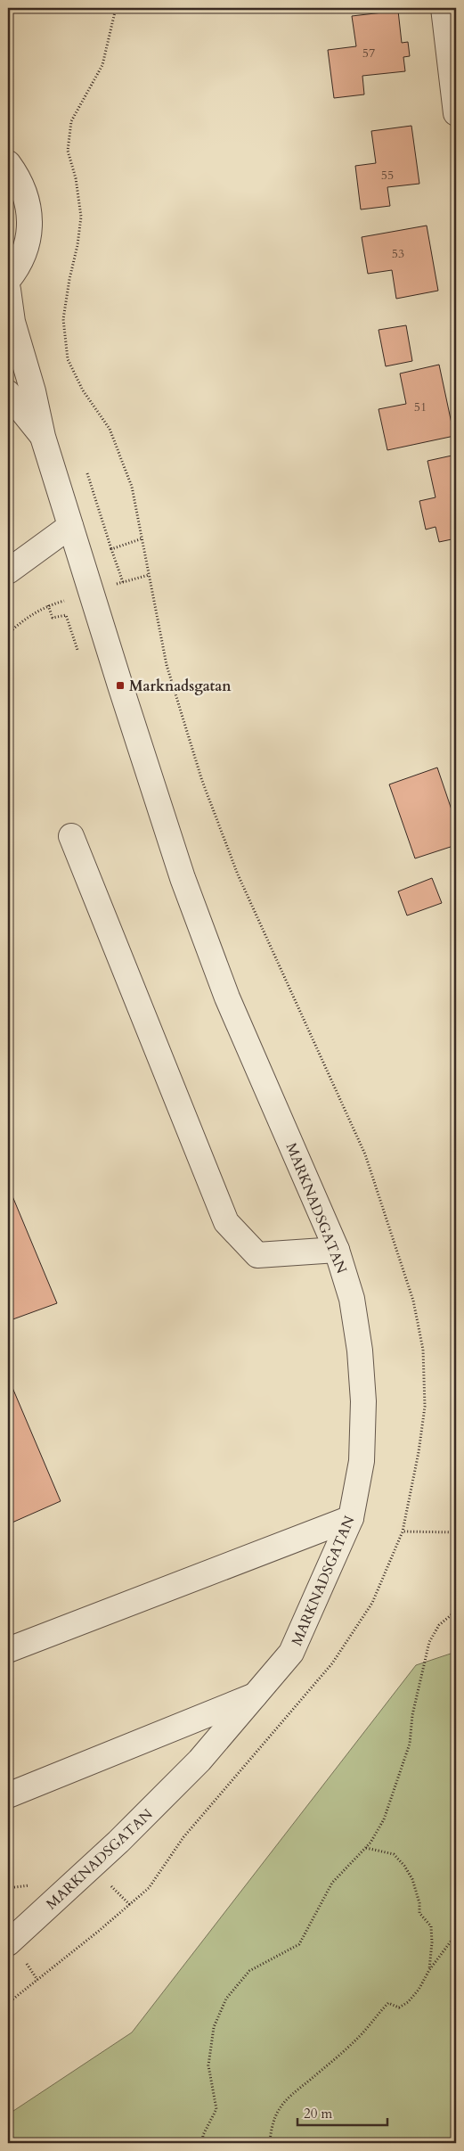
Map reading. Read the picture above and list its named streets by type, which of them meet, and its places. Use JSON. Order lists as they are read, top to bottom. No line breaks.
{"streets":{"street":["MARKNADSGATAN"]},"places":{"transit":["Marknadsgatan"]},"house_numbers":["57","55","53","51"],"scale_bar":"20 m"}
